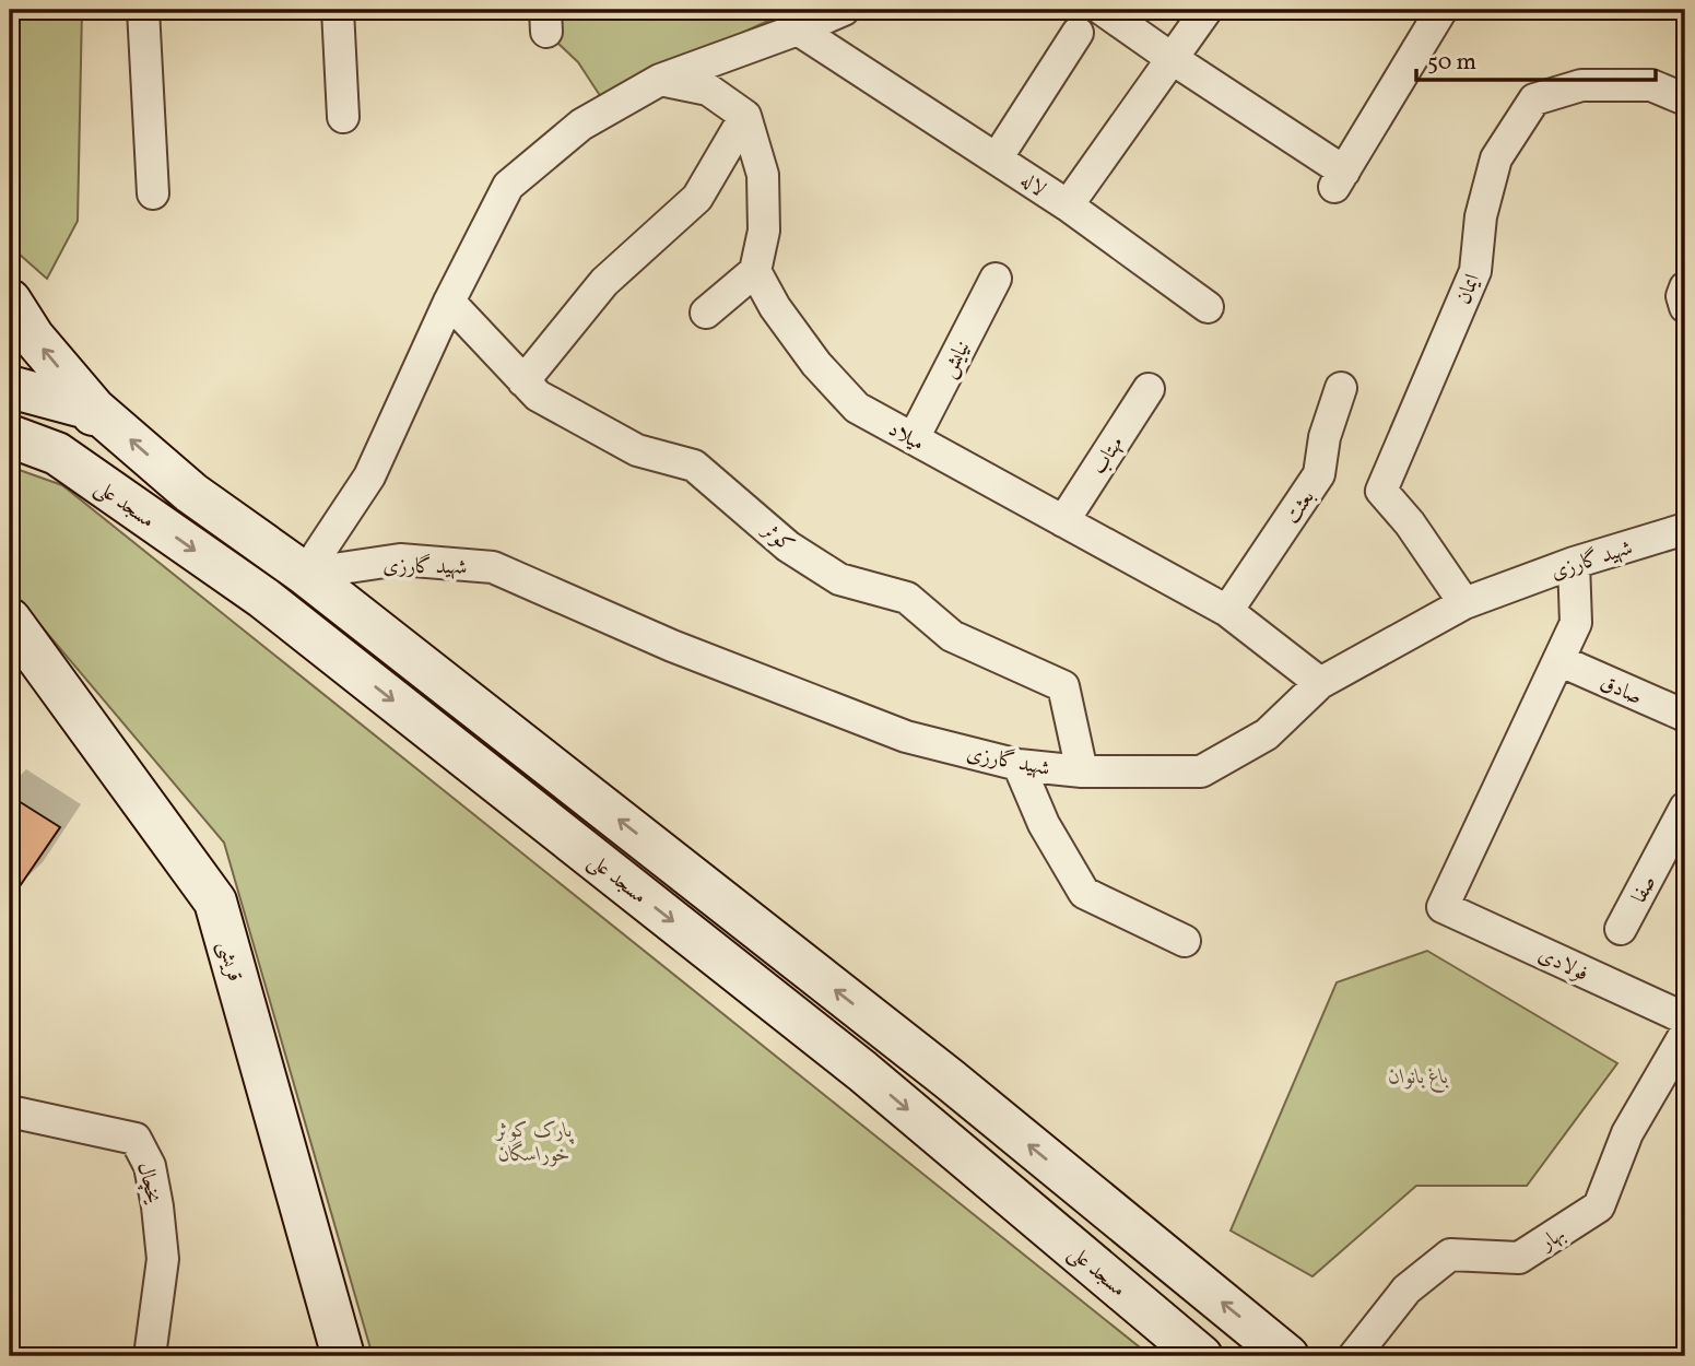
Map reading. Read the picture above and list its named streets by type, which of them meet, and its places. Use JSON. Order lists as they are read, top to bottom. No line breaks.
{"streets":{"main road":["مسجد علی","قریشی"],"street":["لاله","ایمان","نیایش","میلاد","مهتاب","بعثت","کوثر","شهید گارزی","صادق","صفا","فولادی","یخچال","بهار"]},"crossings":[["ایمان","شهید گارزی"],["نیایش","میلاد"],["میلاد","مهتاب"],["میلاد","بعثت"],["میلاد","شهید گارزی"],["کوثر","شهید گارزی"],["صادق","فولادی"]],"parks":["باغ بانوان","پارک کوثر خوراسگان"],"scale_bar":"50 m"}
